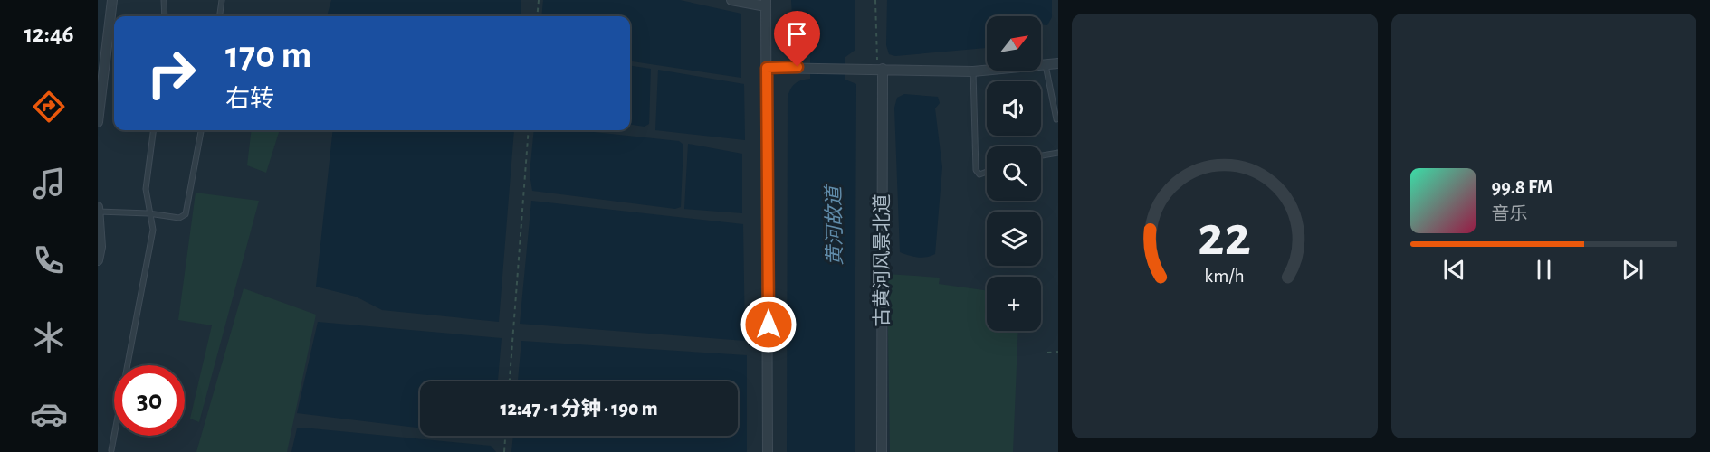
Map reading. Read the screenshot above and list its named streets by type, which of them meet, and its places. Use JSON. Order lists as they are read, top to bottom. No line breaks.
{"streets":{"street":["古黄河风景北道"]},"water":["黄河故道"],"north":"top right","page":{"tabs":"12:46","map_buttons":"+","turn":["170 m","右转"],"song":["99.8 FM","音乐"],"limit":"30","trip":"12:47 · 1 分钟 · 190 m","gauge":["22","km/h"]}}
